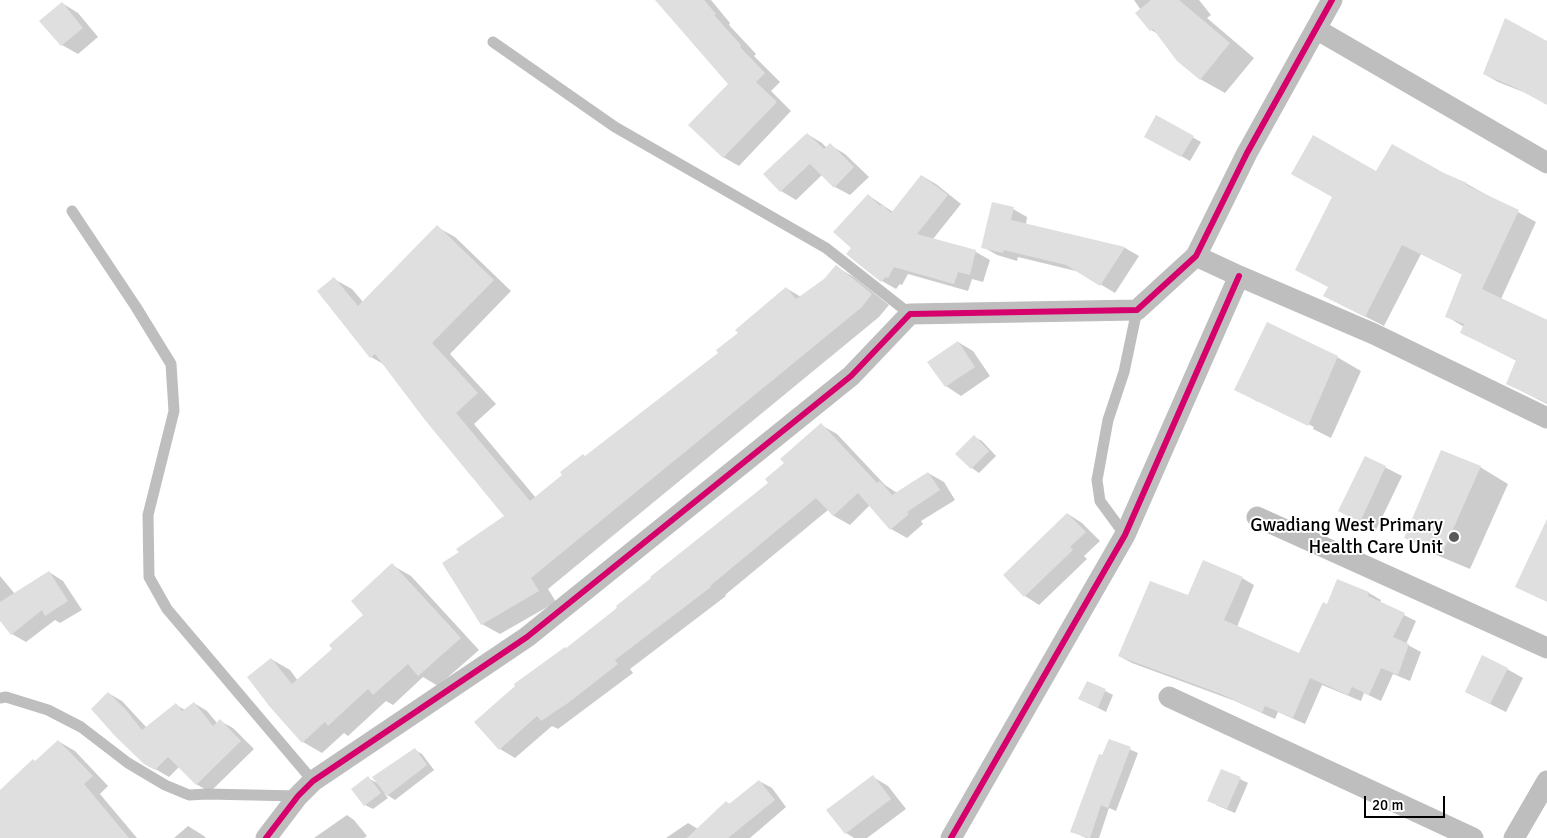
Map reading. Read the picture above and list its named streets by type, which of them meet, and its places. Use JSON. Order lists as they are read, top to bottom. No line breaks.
{"places":["Gwadiang West Primary Health Care Unit"],"scale_bar":"20 m"}
